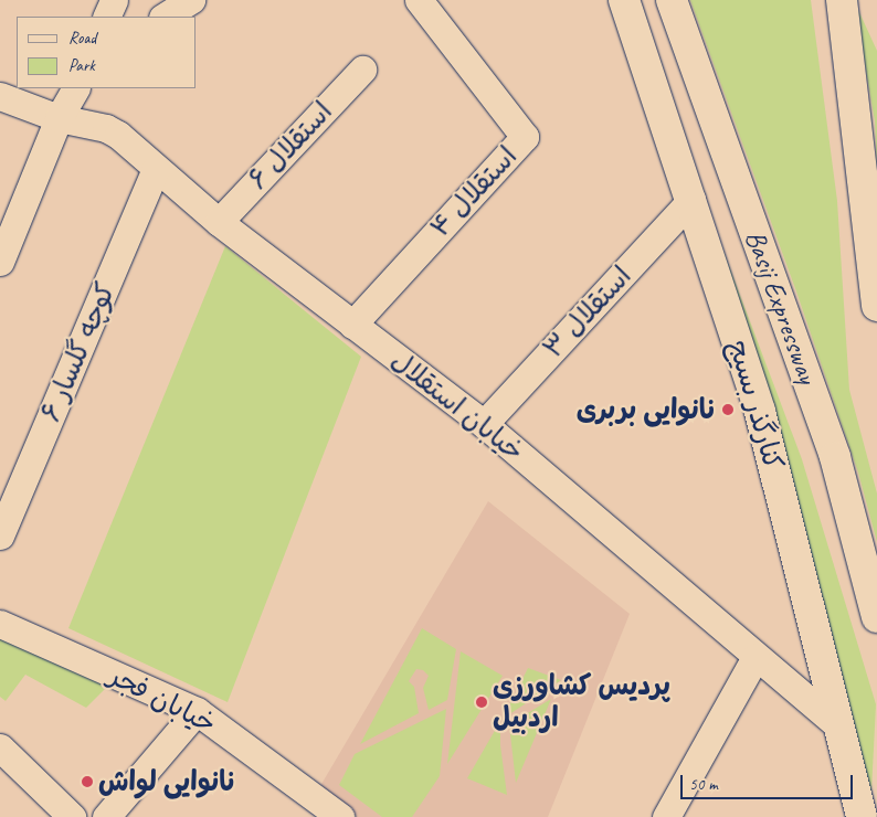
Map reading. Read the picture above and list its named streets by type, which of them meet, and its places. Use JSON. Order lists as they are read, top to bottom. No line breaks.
{"streets":{"main road":["Basij Expressway","کنارگذر بسیج"],"street":["استقلال ۶","استقلال ۴","استقلال ۳","کوچه گلسار ۶","خیابان استقلال","خیابان فجر"]},"crossings":[["استقلال ۶","خیابان استقلال"],["استقلال ۴","خیابان استقلال"],["استقلال ۳","کنارگذر بسیج"],["استقلال ۳","خیابان استقلال"],["کوچه گلسار ۶","خیابان استقلال"],["کنارگذر بسیج","خیابان استقلال"]],"places":["نانوایی بربری","پردیس کشاورزی اردبیل","نانوایی لواش"],"legend":["Road","Park"],"scale_bar":"50 m"}
